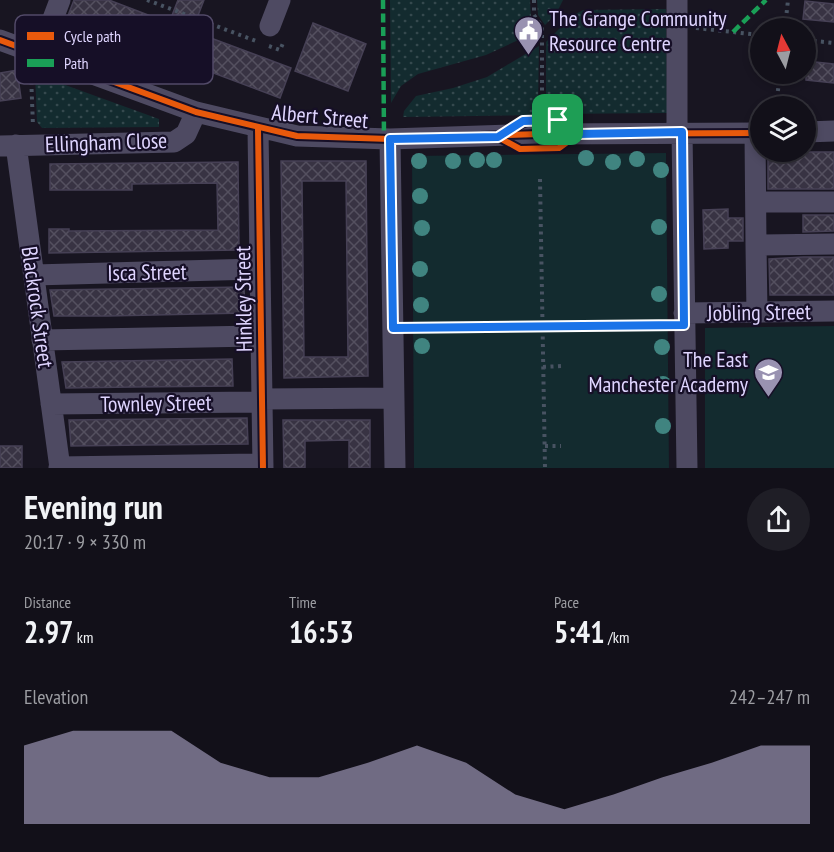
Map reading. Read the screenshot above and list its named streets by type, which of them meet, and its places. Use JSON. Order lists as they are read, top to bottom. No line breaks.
{"streets":{"street":["Albert Street","Ellingham Close","Isca Street","Hinkley Street","Blackrock Street","Jobling Street","Townley Street"]},"crossings":[["Albert Street","Ellingham Close"],["Albert Street","Hinkley Street"],["Ellingham Close","Blackrock Street"],["Isca Street","Hinkley Street"],["Isca Street","Blackrock Street"],["Hinkley Street","Townley Street"],["Blackrock Street","Townley Street"]],"places":{"public building":["The Grange Community Resource Centre"],"school or university":["The East Manchester Academy"]},"legend":["Cycle path","Path"],"north":"top","page":{"heading":["Evening run","20:17 · 9 × 330 m"],"stats":[["Distance","2.97 km"],["Time","16:53"],["Pace","5:41 /km"]],"chart":["Elevation","242–247 m"]}}
